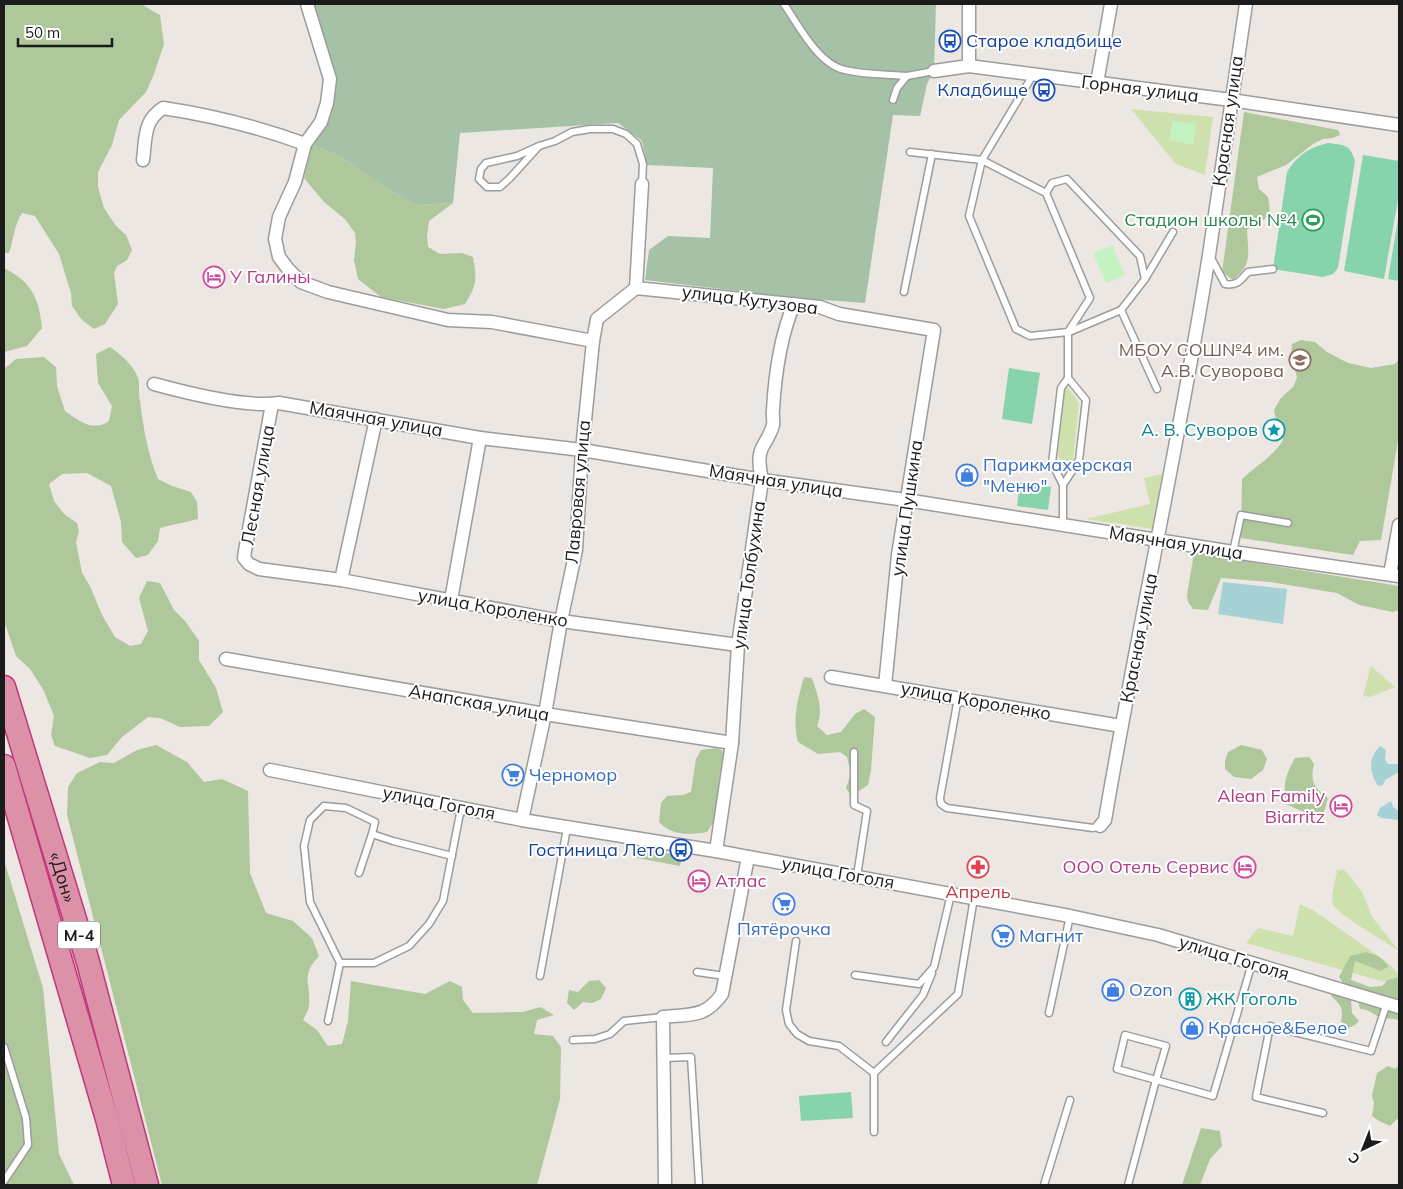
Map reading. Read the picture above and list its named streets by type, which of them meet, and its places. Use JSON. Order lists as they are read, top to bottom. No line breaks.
{"streets":{"highway":["«Дон»","М-4"],"street":["Горная улица","Красная улица","улица Кутузова","Маячная улица","Лесная улица","Лавровая улица","улица Пушкина","улица Толбухина","улица Короленко","Анапская улица","улица Гоголя"]},"crossings":[["Горная улица","Красная улица"],["Красная улица","Маячная улица"],["Красная улица","улица Короленко"],["улица Кутузова","улица Пушкина"],["улица Кутузова","улица Толбухина"],["Маячная улица","Лесная улица"],["Маячная улица","Лавровая улица"],["Маячная улица","улица Пушкина"],["Маячная улица","улица Толбухина"],["Лесная улица","улица Короленко"],["Лавровая улица","улица Короленко"],["Лавровая улица","Анапская улица"],["Лавровая улица","улица Гоголя"],["улица Пушкина","улица Короленко"],["улица Толбухина","улица Короленко"],["улица Толбухина","Анапская улица"],["улица Толбухина","улица Гоголя"]],"places":{"bus stop":["Старое кладбище","Кладбище","Гостиница Лето"],"sports":["Стадион школы №4"],"hotel":["У Галины","Alean Family Biarritz","ООО Отель Сервис","Атлас"],"school or university":["МБОУ СОШ№4 им. А.В. Суворова"],"place":["А. В. Суворов"],"shop":["Парикмахерская \"Меню\"","Ozon","Красное&Белое"],"supermarket":["Черномор","Пятёрочка","Магнит"],"pharmacy":["Апрель"],"building":["ЖК Гоголь"]},"scale_bar":"50 m","north":"bottom left"}
